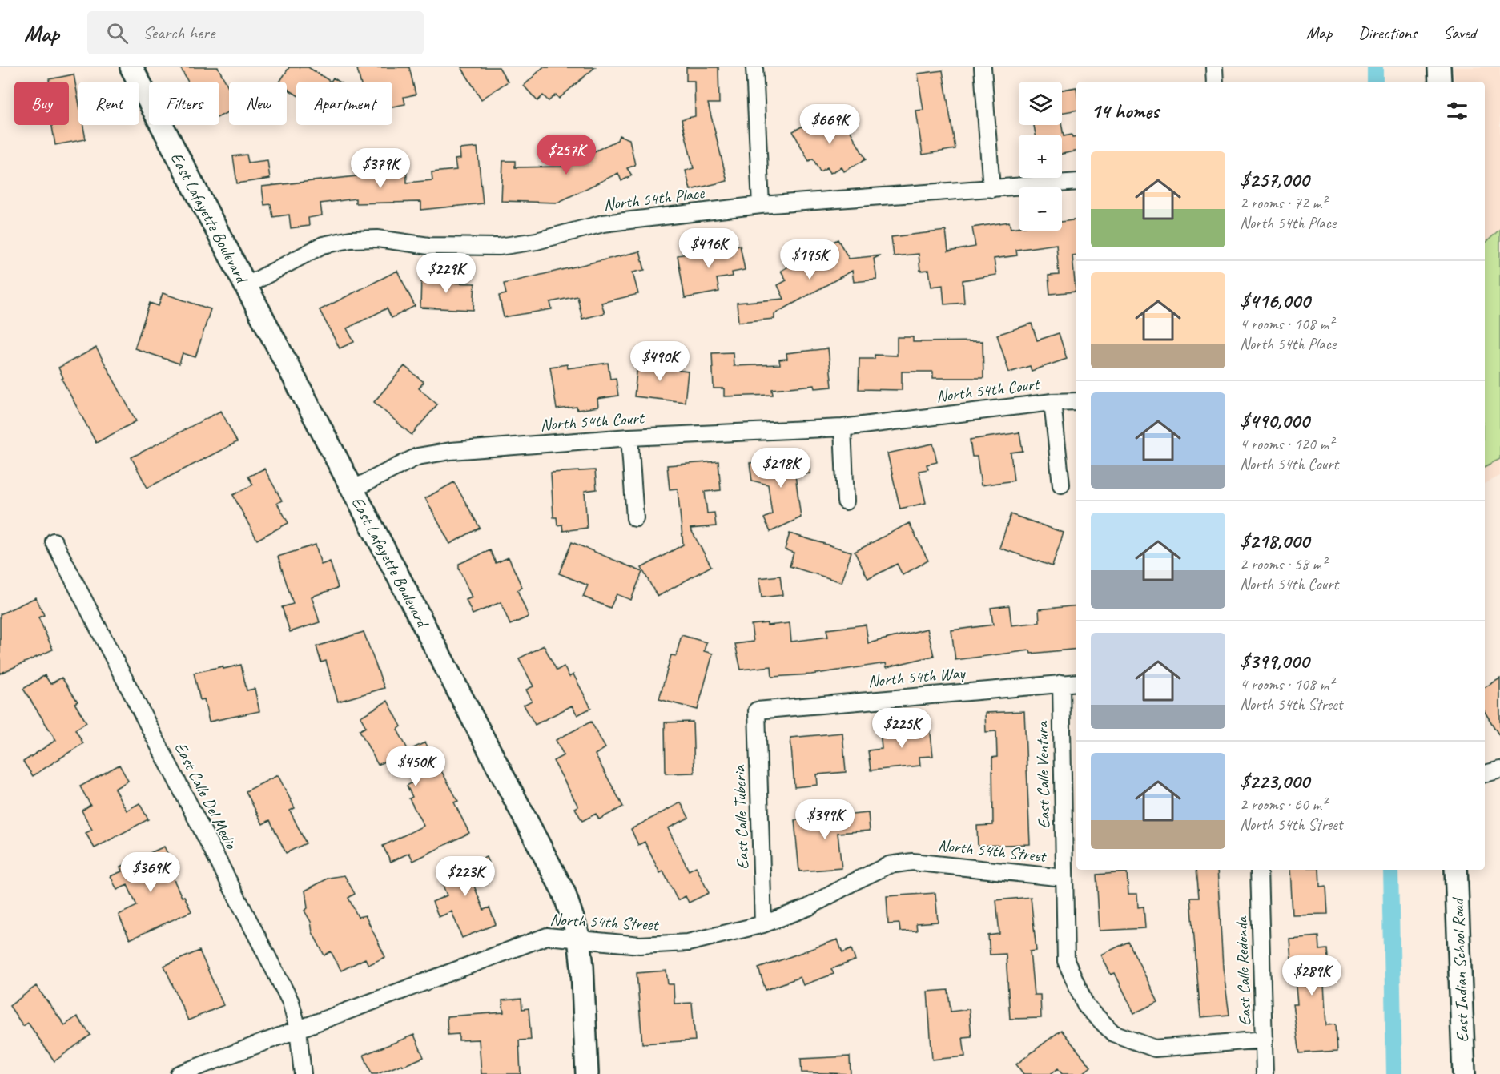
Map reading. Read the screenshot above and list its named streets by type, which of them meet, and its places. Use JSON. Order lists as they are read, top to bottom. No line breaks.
{"streets":{"street":["North 54th Place","East Lafayette Boulevard","North 54th Court","North 54th Way","East Calle Ventura","East Calle Del Medio","East Calle Tuberia","North 54th Street","East Indian School Road","East Calle Redonda"]},"crossings":[["North 54th Place","East Lafayette Boulevard"],["East Lafayette Boulevard","North 54th Court"],["East Lafayette Boulevard","North 54th Street"],["North 54th Way","East Calle Ventura"],["North 54th Way","East Calle Tuberia"],["East Calle Ventura","North 54th Street"],["East Calle Ventura","East Calle Redonda"],["East Calle Del Medio","North 54th Street"],["East Calle Tuberia","North 54th Street"]],"page":{"header":"Map","search":"Search here","nav":["Map","Directions","Saved"],"map_buttons":["+","−"],"chip":["Buy","Rent","Filters","New","Apartment"],"heading":"14 homes","price":["$669K","$257K","$379K","$416K","$195K","$229K","$490K","$218K","$225K","$450K","$399K","$369K","$223K","$289K"],"list":[{"name":"$257,000","note":"2 rooms · 72 m² · North 54th Place"},{"name":"$416,000","note":"4 rooms · 108 m² · North 54th Place"},{"name":"$490,000","note":"4 rooms · 120 m² · North 54th Court"},{"name":"$218,000","note":"2 rooms · 58 m² · North 54th Court"},{"name":"$399,000","note":"4 rooms · 108 m² · North 54th Street"},{"name":"$223,000","note":"2 rooms · 60 m² · North 54th Street"}]}}
